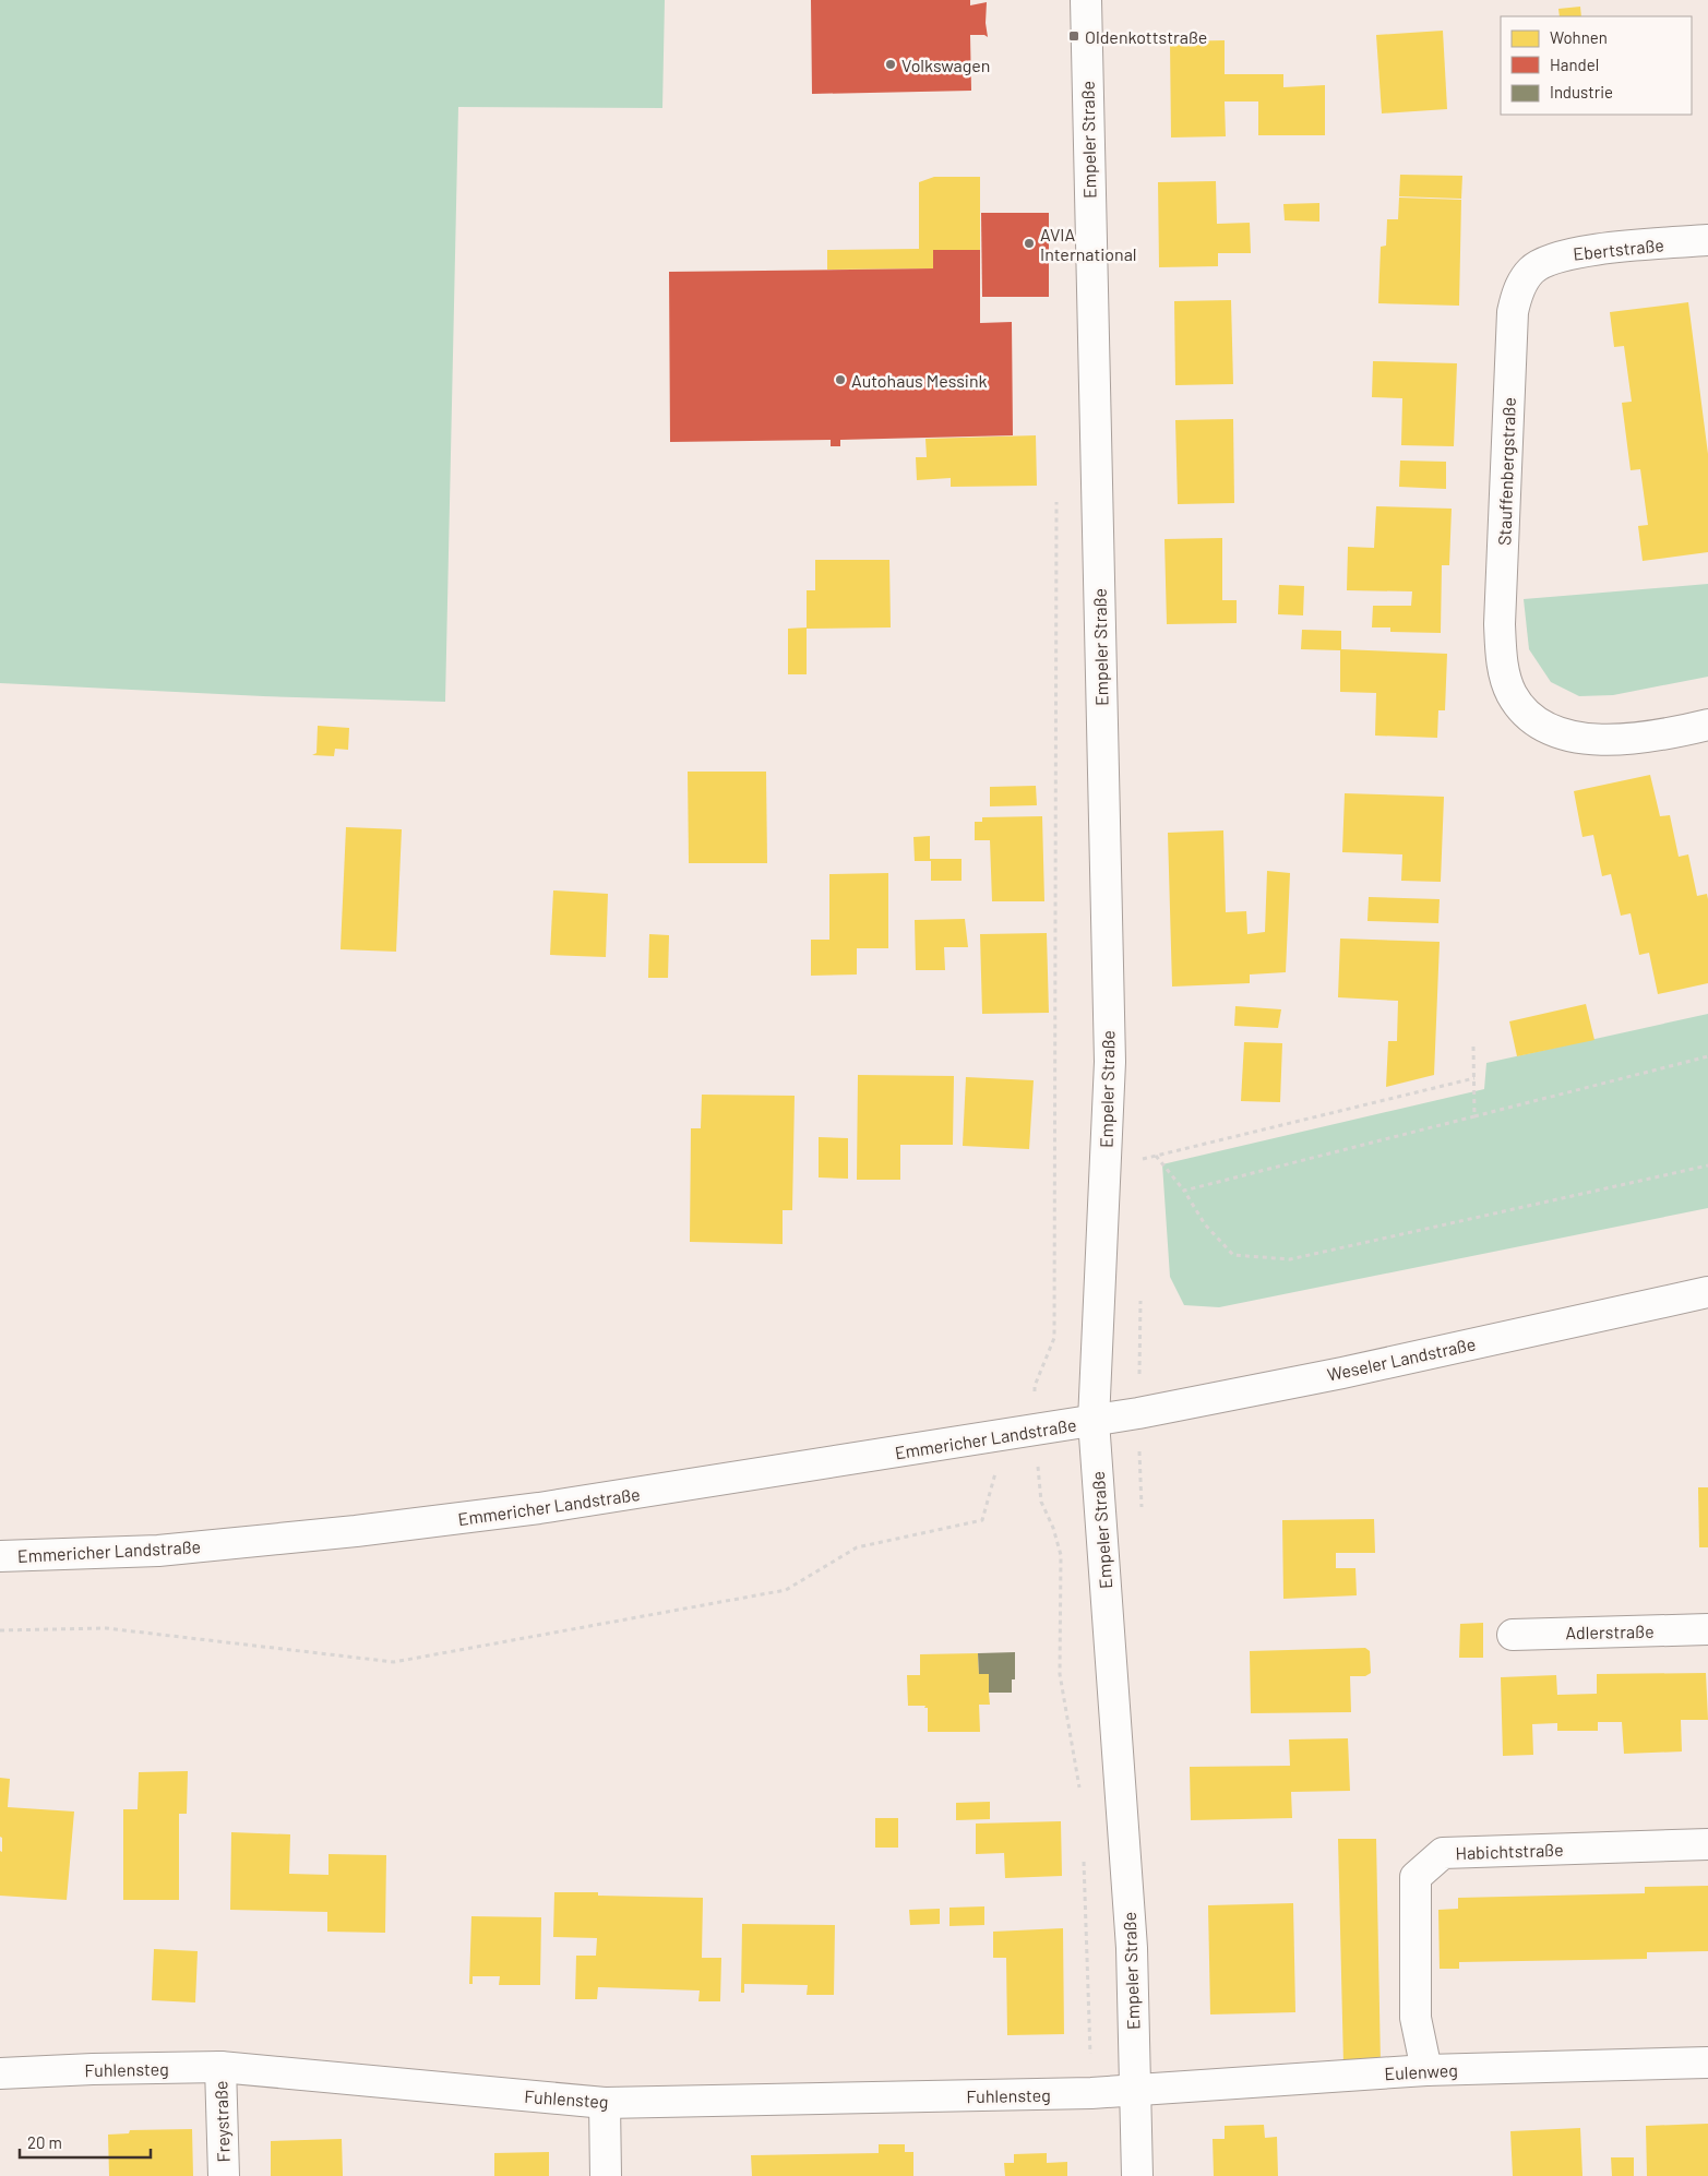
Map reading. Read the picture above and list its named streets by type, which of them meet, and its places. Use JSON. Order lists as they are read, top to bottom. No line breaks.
{"streets":{"street":["Empeler Straße","Ebertstraße","Stauffenbergstraße","Weseler Landstraße","Emmericher Landstraße","Adlerstraße","Habichtstraße","Fuhlensteg","Eulenweg","Freystraße"]},"crossings":[["Empeler Straße","Weseler Landstraße"],["Empeler Straße","Emmericher Landstraße"],["Empeler Straße","Fuhlensteg"],["Empeler Straße","Eulenweg"],["Ebertstraße","Stauffenbergstraße"],["Weseler Landstraße","Emmericher Landstraße"],["Habichtstraße","Eulenweg"],["Fuhlensteg","Eulenweg"],["Fuhlensteg","Freystraße"]],"places":{"transit":["Oldenkottstraße"],"other":["Volkswagen","AVIA International","Autohaus Messink"]},"legend":["Wohnen","Handel","Industrie"],"scale_bar":"20 m"}
